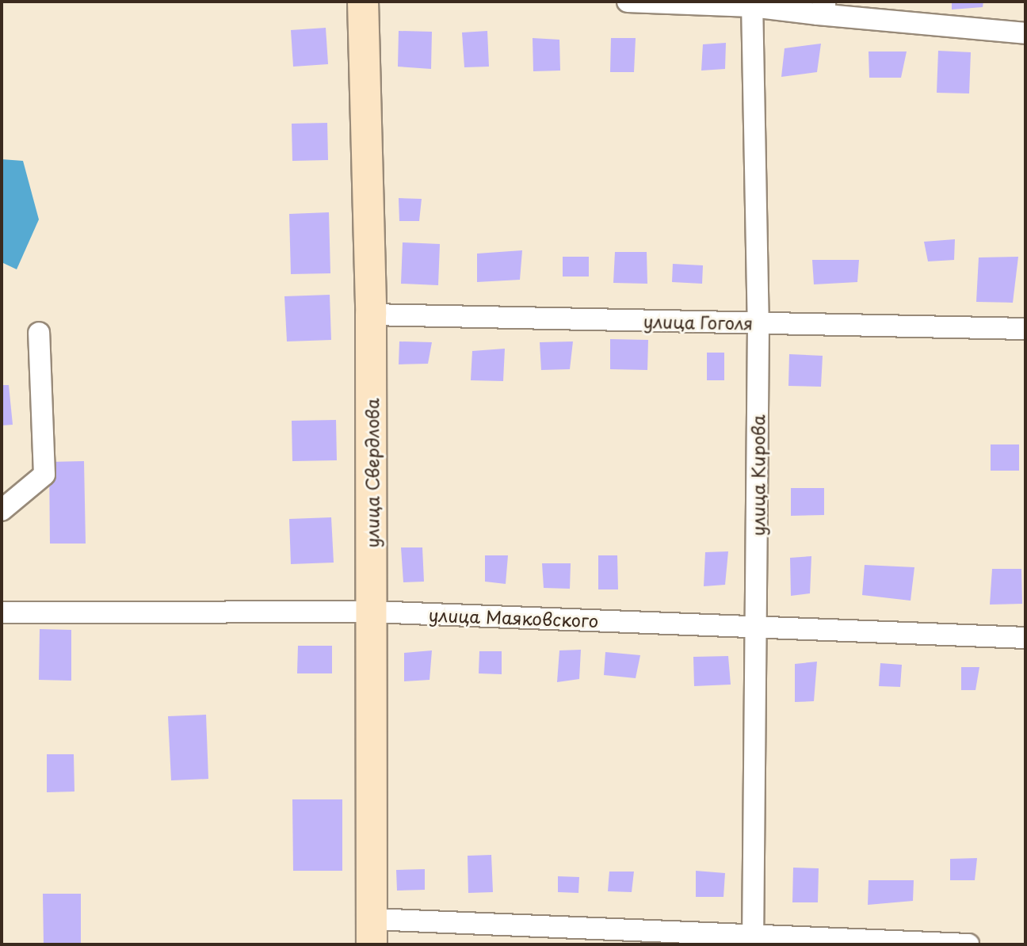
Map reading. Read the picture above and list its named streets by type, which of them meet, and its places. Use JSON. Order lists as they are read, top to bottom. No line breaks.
{"streets":{"street":["улица Гоголя","улица Свердлова","улица Кирова","улица Маяковского"]},"crossings":[["улица Гоголя","улица Свердлова"],["улица Гоголя","улица Кирова"],["улица Свердлова","улица Маяковского"],["улица Кирова","улица Маяковского"]]}
